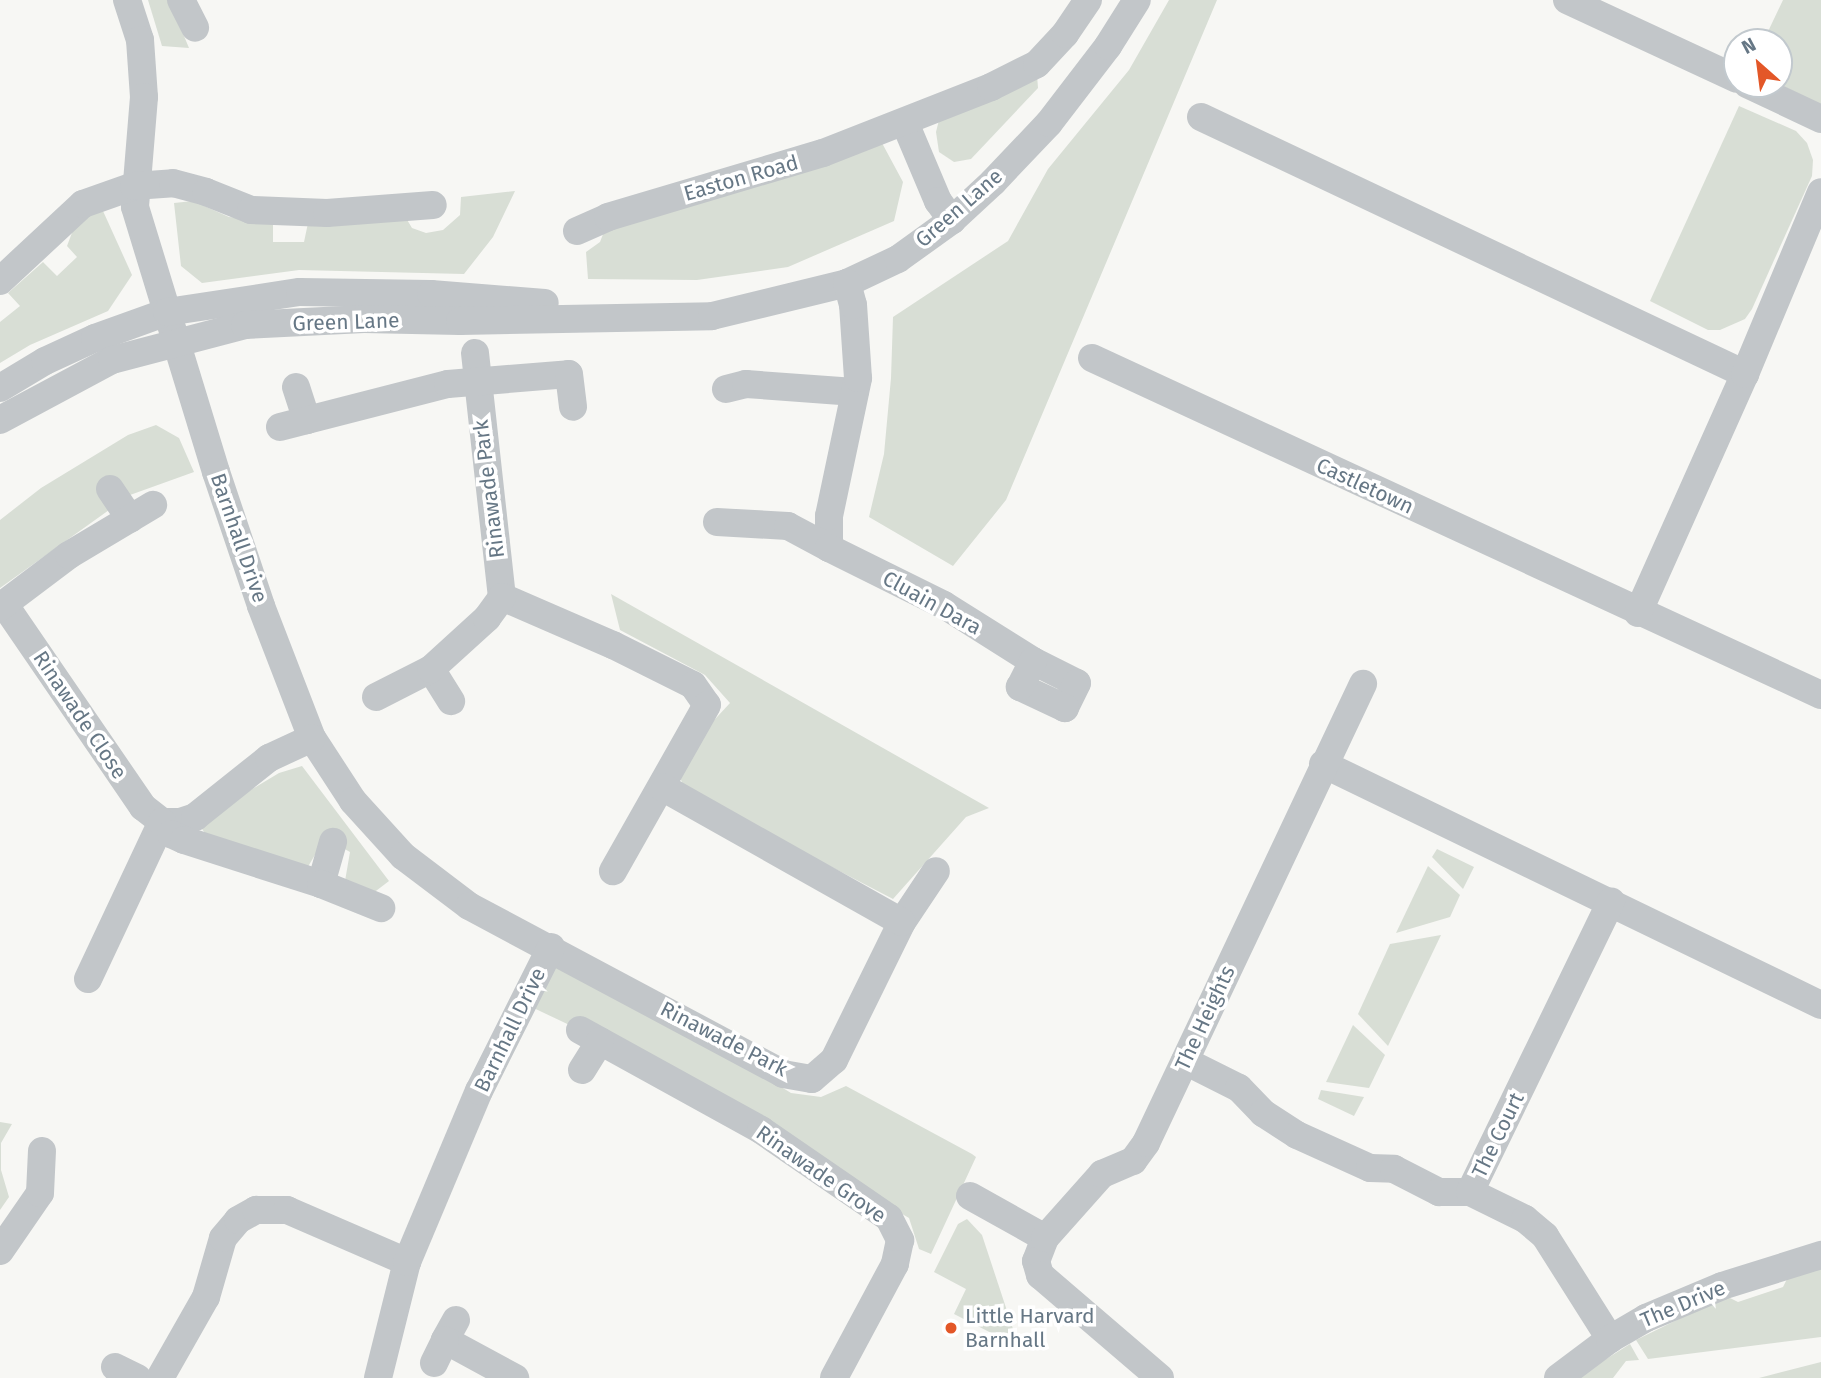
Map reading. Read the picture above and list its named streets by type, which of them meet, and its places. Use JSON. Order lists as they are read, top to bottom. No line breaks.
{"streets":{"street":["Easton Road","Green Lane","Castletown","Rinawade Park","Barnhall Drive","Cluain Dara","Rinawade Close","The Heights","The Court","Rinawade Grove","The Drive"]},"crossings":[["Green Lane","Barnhall Drive"],["Rinawade Park","Barnhall Drive"],["The Heights","The Court"]],"places":["Little Harvard Barnhall"],"north":"top left"}
